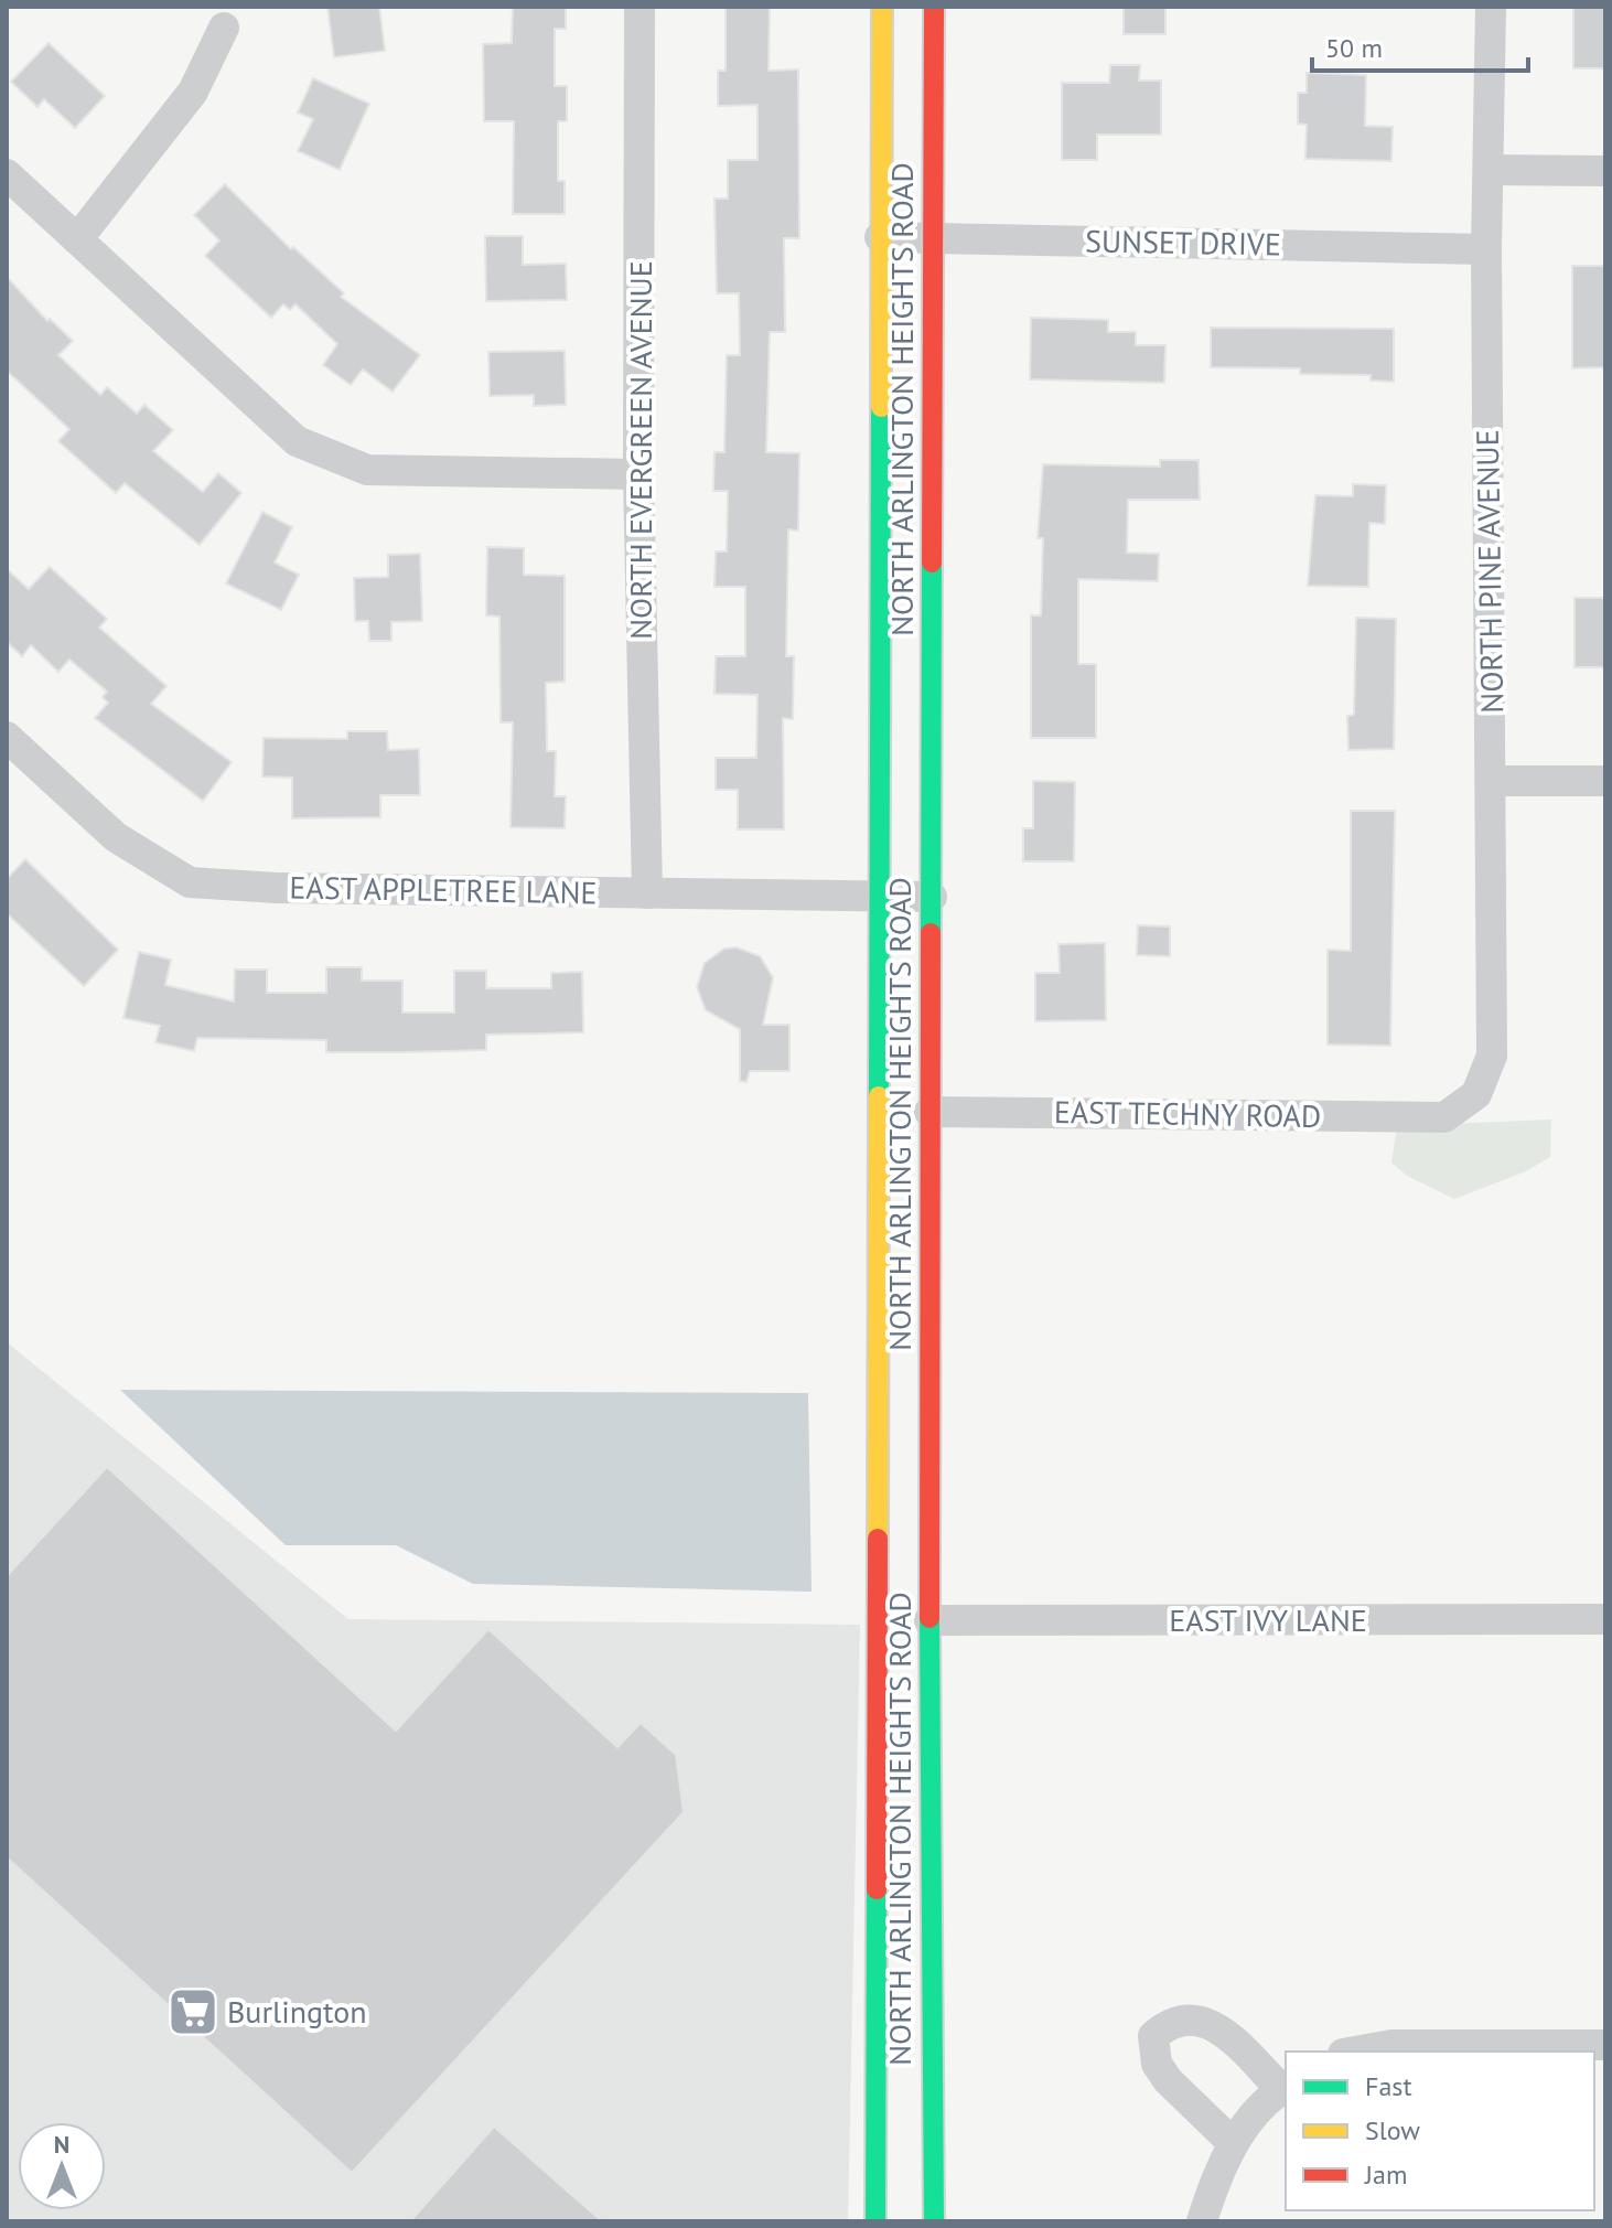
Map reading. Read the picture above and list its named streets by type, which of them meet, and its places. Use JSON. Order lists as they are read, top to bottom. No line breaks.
{"streets":{"main road":["NORTH ARLINGTON HEIGHTS ROAD"],"street":["SUNSET DRIVE","NORTH EVERGREEN AVENUE","NORTH PINE AVENUE","EAST APPLETREE LANE","EAST TECHNY ROAD","EAST IVY LANE"]},"crossings":[["SUNSET DRIVE","NORTH ARLINGTON HEIGHTS ROAD"],["SUNSET DRIVE","NORTH PINE AVENUE"],["NORTH ARLINGTON HEIGHTS ROAD","EAST APPLETREE LANE"],["NORTH ARLINGTON HEIGHTS ROAD","EAST TECHNY ROAD"],["NORTH ARLINGTON HEIGHTS ROAD","EAST IVY LANE"],["NORTH EVERGREEN AVENUE","EAST APPLETREE LANE"],["NORTH PINE AVENUE","EAST TECHNY ROAD"]],"places":{"supermarket":["Burlington"]},"legend":["Fast","Slow","Jam"],"scale_bar":"50 m","north":"top"}
